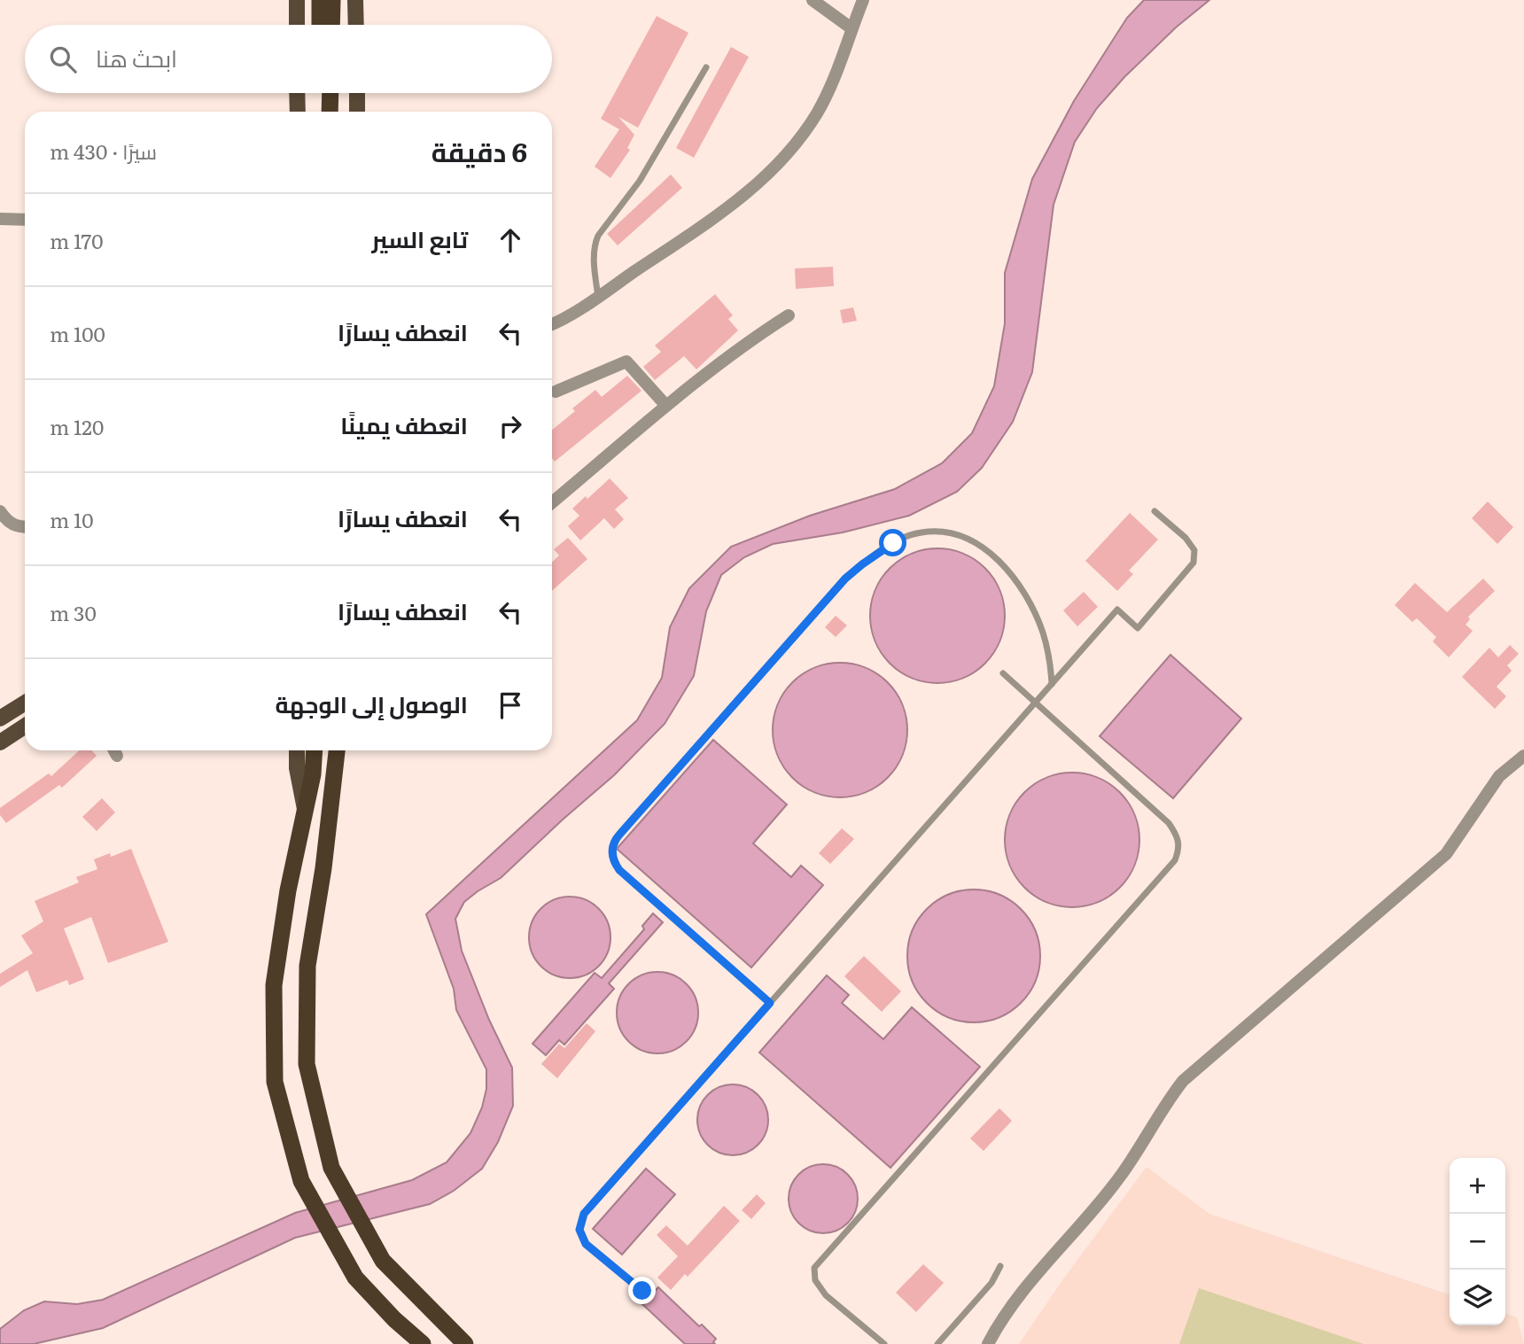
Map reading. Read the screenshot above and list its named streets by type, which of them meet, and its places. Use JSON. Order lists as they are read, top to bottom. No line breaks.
{"page":{"search":"ابحث هنا","heading":["6 دقيقة","سيرًا · 430 m"],"list":[["تابع السير","170 m"],["انعطف يسارًا","100 m"],["انعطف يمينًا","120 m"],["انعطف يسارًا","10 m"],["انعطف يسارًا","30 m"],"الوصول إلى الوجهة"],"map_buttons":["+","−"]}}
